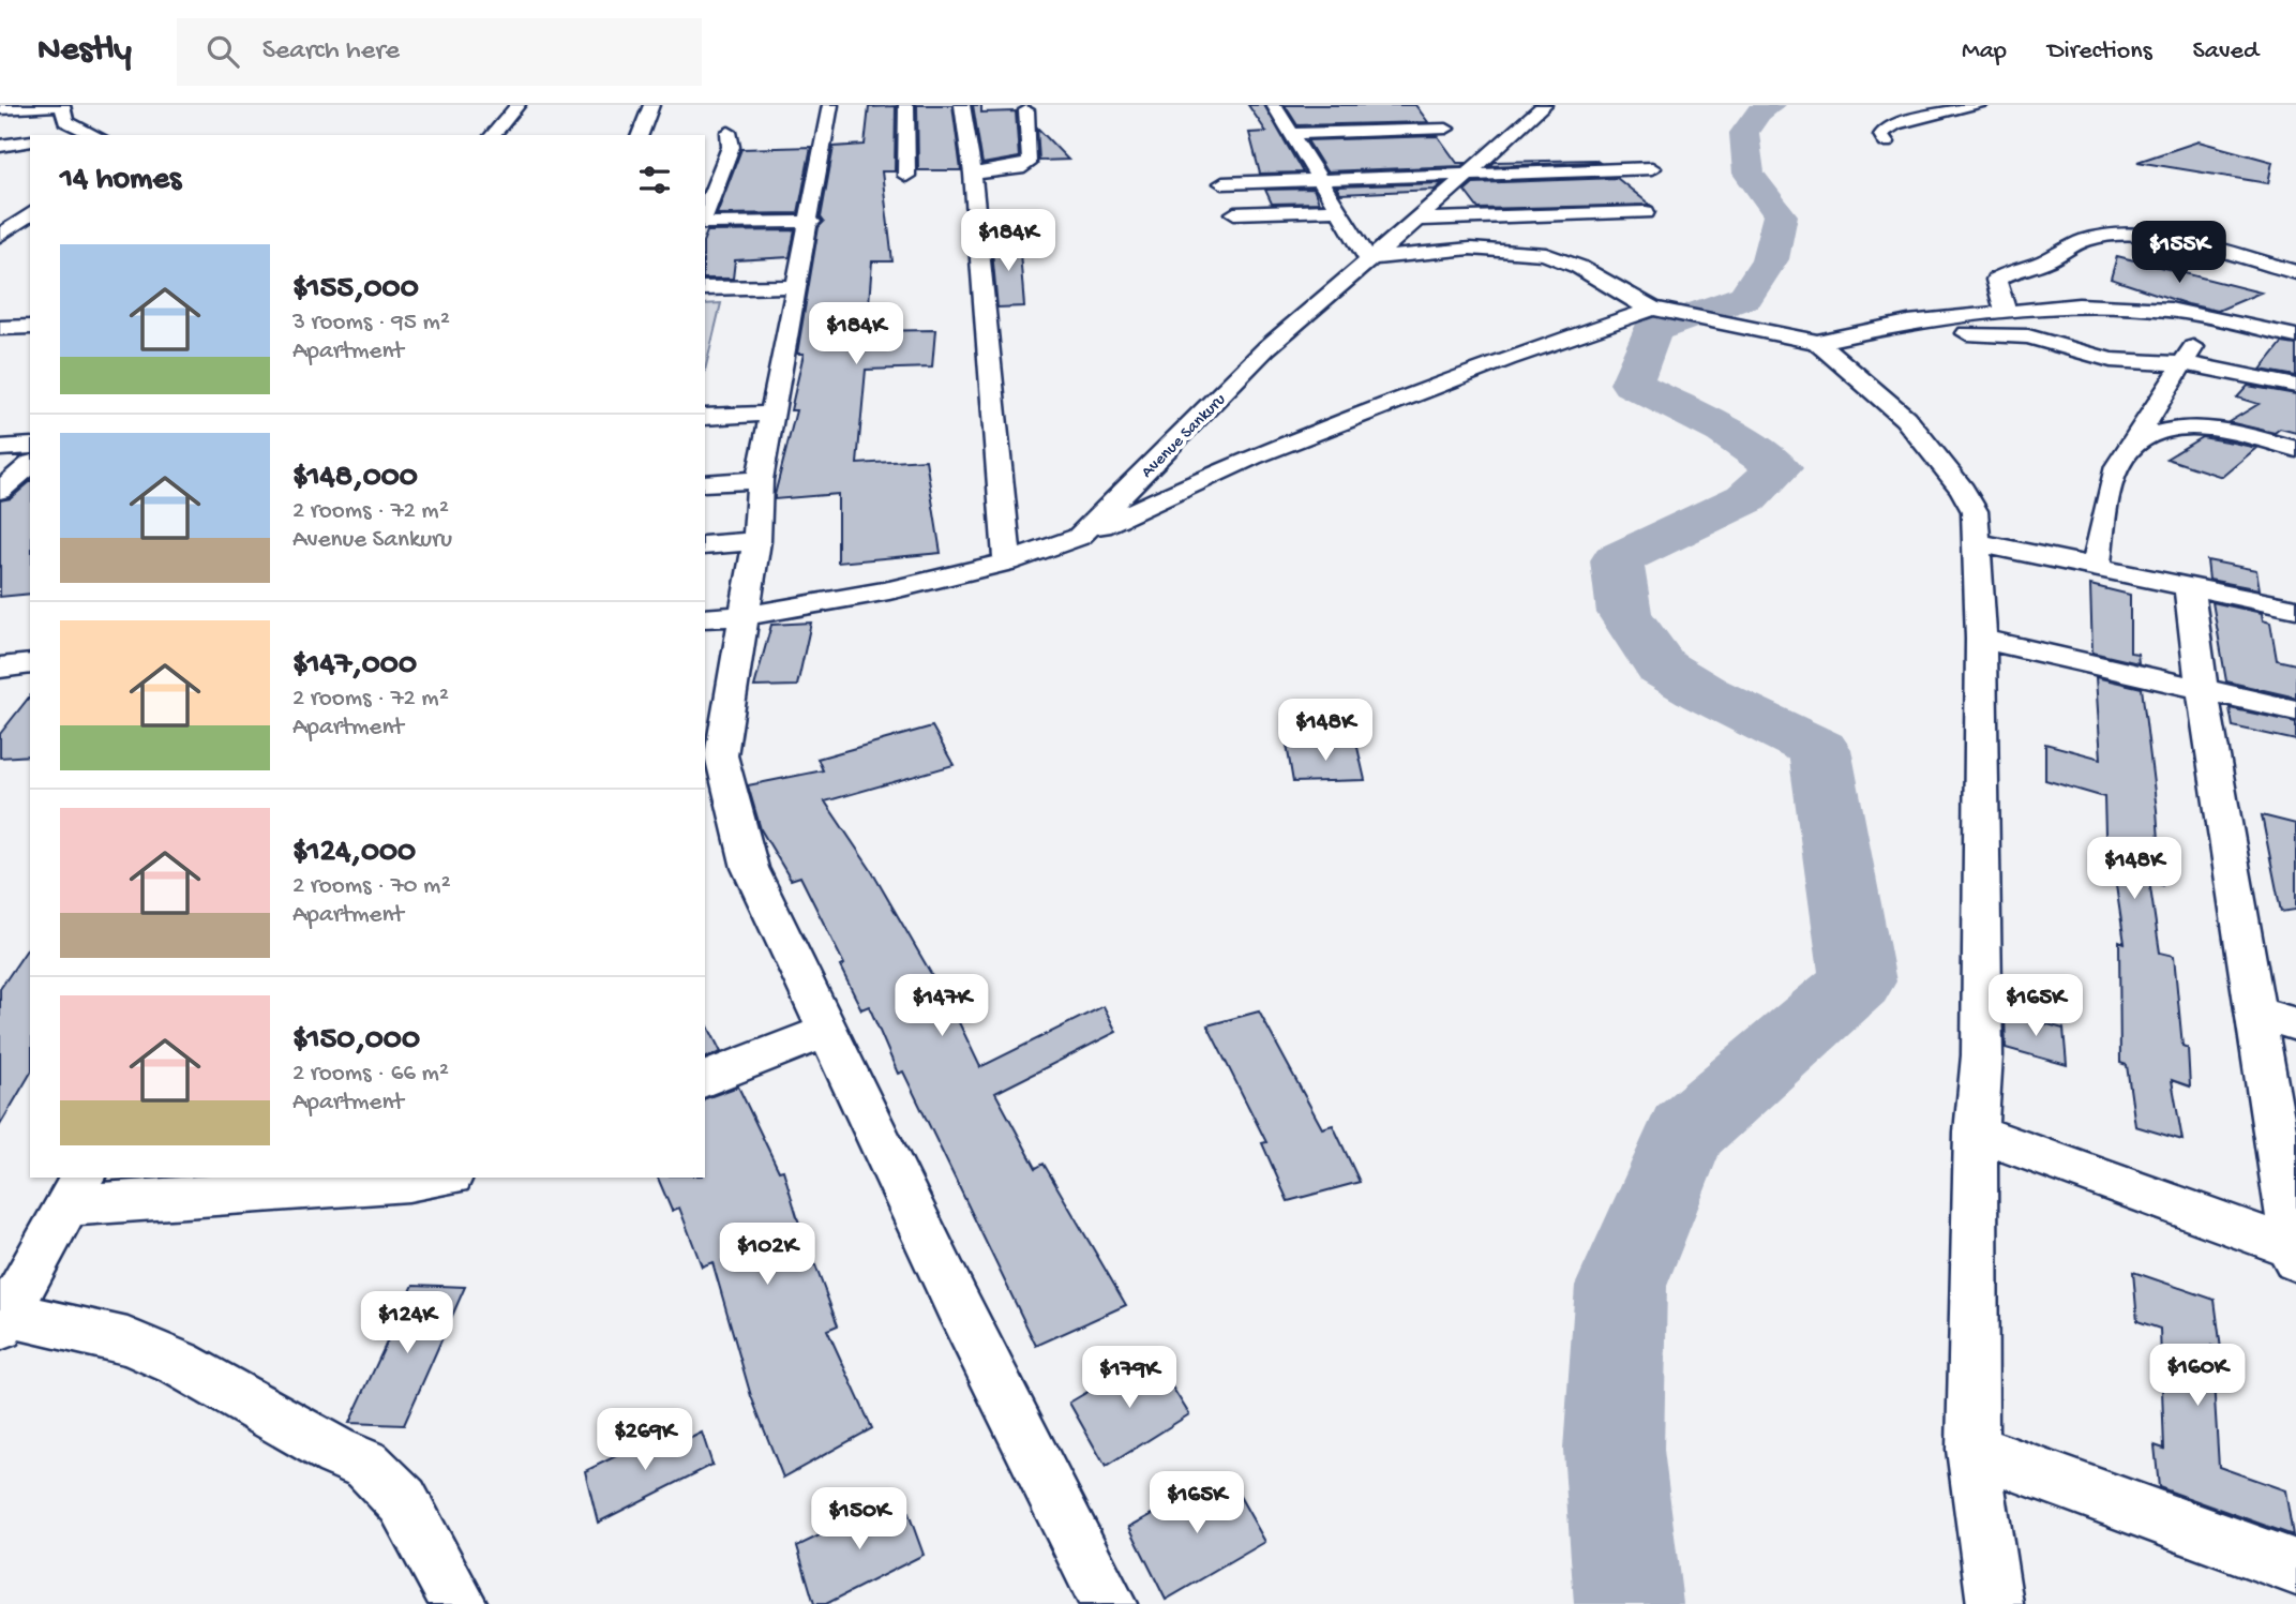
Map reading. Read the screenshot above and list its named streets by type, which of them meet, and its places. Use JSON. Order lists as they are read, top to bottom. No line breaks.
{"streets":{"street":["Avenue Sankuru"]},"page":{"header":"Nestly","search":"Search here","nav":["Map","Directions","Saved"],"heading":"14 homes","price":["$184K","$155K","$184K","$148K","$148K","$147K","$165K","$102K","$124K","$160K","$179K","$269K","$165K","$150K"],"list":[{"name":"$155,000","note":"3 rooms · 95 m² · Apartment"},{"name":"$148,000","note":"2 rooms · 72 m² · Avenue Sankuru"},{"name":"$147,000","note":"2 rooms · 72 m² · Apartment"},{"name":"$124,000","note":"2 rooms · 70 m² · Apartment"},{"name":"$150,000","note":"2 rooms · 66 m² · Apartment"}]}}
